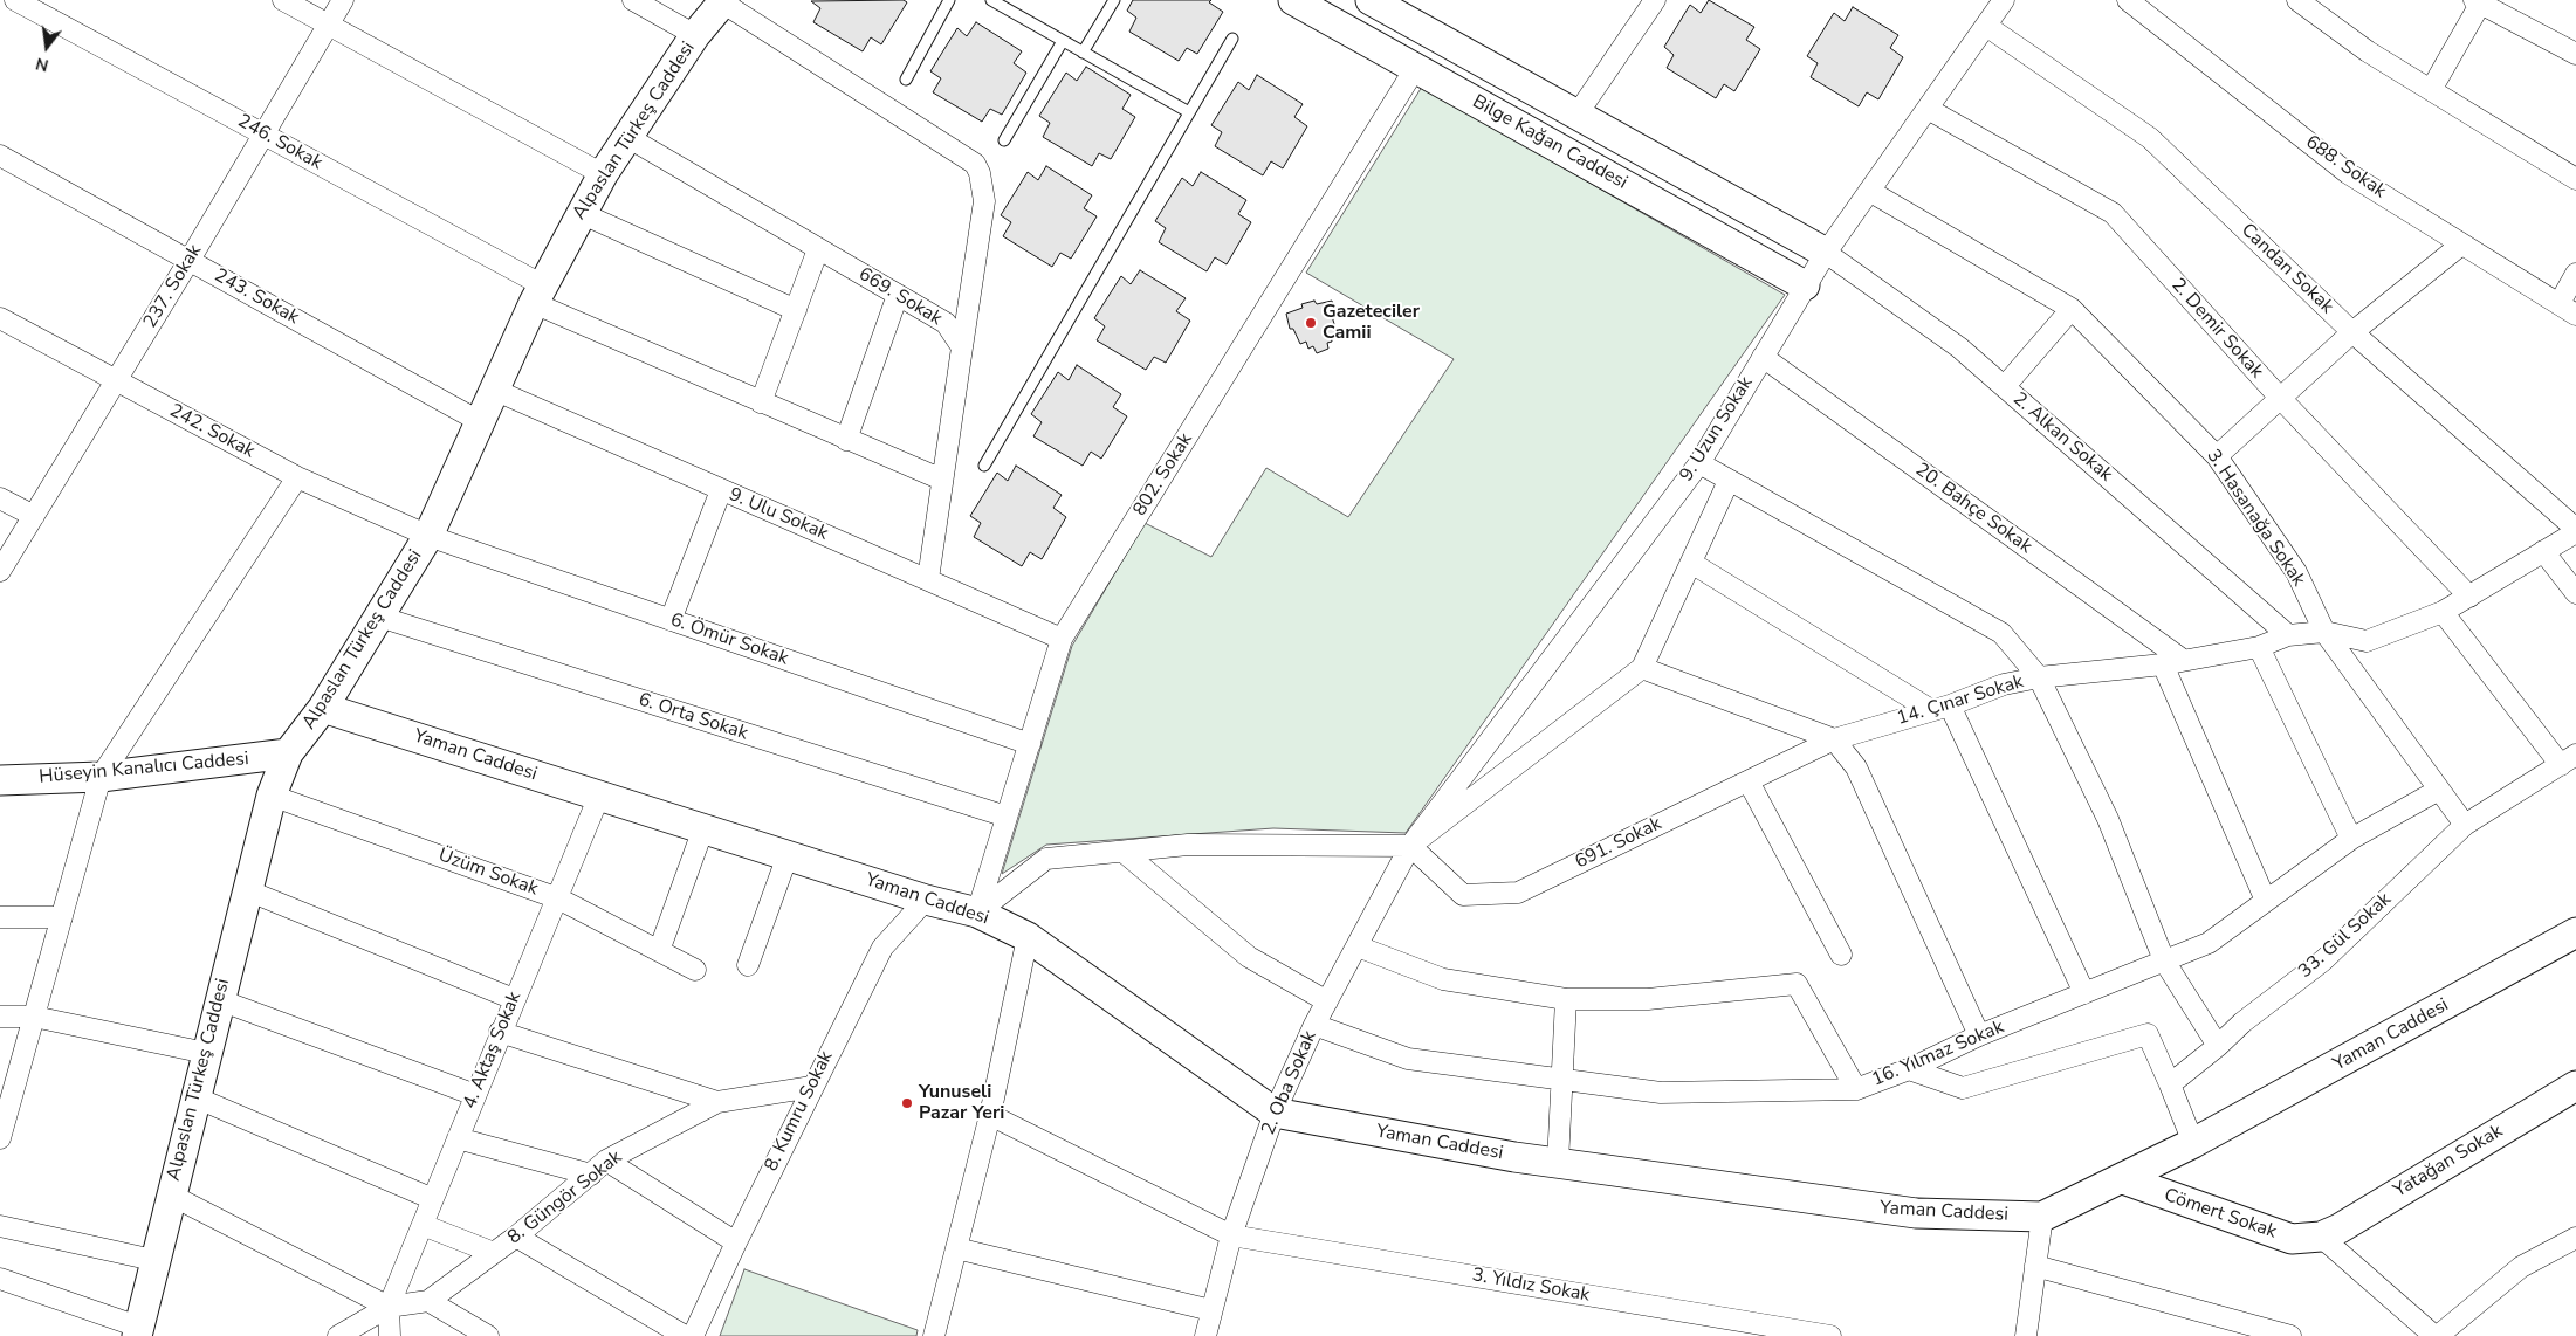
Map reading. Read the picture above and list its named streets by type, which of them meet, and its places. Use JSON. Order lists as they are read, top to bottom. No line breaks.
{"streets":{"main road":["Alpaslan Türkeş Caddesi","Bilge Kağan Caddesi","Yaman Caddesi","Hüseyin Kanalıcı Caddesi","Yatağan Sokak","Cömert Sokak"],"street":["246. Sokak","688. Sokak","Candan Sokak","237. Sokak","243. Sokak","669. Sokak","2. Demir Sokak","9. Uzun Sokak","242. Sokak","2. Alkan Sokak","802. Sokak","20. Bahçe Sokak","9. Ulu Sokak","3. Hasanağa Sokak","6. Ömür Sokak","14. Çınar Sokak","6. Orta Sokak","691. Sokak","Üzüm Sokak","33. Gül Sokak","4. Aktaş Sokak","16. Yılmaz Sokak","2. Oba Sokak","8. Kumru Sokak","8. Güngör Sokak","3. Yıldız Sokak"]},"crossings":[["Alpaslan Türkeş Caddesi","246. Sokak"],["Alpaslan Türkeş Caddesi","243. Sokak"],["Alpaslan Türkeş Caddesi","669. Sokak"],["Alpaslan Türkeş Caddesi","242. Sokak"],["Alpaslan Türkeş Caddesi","9. Ulu Sokak"],["Alpaslan Türkeş Caddesi","6. Ömür Sokak"],["Alpaslan Türkeş Caddesi","6. Orta Sokak"],["Alpaslan Türkeş Caddesi","Yaman Caddesi"],["Alpaslan Türkeş Caddesi","Hüseyin Kanalıcı Caddesi"],["Alpaslan Türkeş Caddesi","Üzüm Sokak"],["246. Sokak","237. Sokak"],["Bilge Kağan Caddesi","9. Uzun Sokak"],["Bilge Kağan Caddesi","2. Alkan Sokak"],["Bilge Kağan Caddesi","802. Sokak"],["Candan Sokak","9. Uzun Sokak"],["Candan Sokak","14. Çınar Sokak"],["237. Sokak","243. Sokak"],["237. Sokak","242. Sokak"],["2. Demir Sokak","9. Uzun Sokak"],["2. Demir Sokak","14. Çınar Sokak"],["9. Uzun Sokak","2. Alkan Sokak"],["9. Uzun Sokak","20. Bahçe Sokak"],["9. Uzun Sokak","3. Hasanağa Sokak"],["9. Uzun Sokak","691. Sokak"],["9. Uzun Sokak","2. Oba Sokak"],["242. Sokak","6. Ömür Sokak"],["2. Alkan Sokak","14. Çınar Sokak"],["802. Sokak","9. Ulu Sokak"],["802. Sokak","6. Ömür Sokak"],["802. Sokak","6. Orta Sokak"],["802. Sokak","Yaman Caddesi"],["20. Bahçe Sokak","14. Çınar Sokak"],["3. Hasanağa Sokak","14. Çınar Sokak"],["3. Hasanağa Sokak","33. Gül Sokak"],["3. Hasanağa Sokak","16. Yılmaz Sokak"],["14. Çınar Sokak","691. Sokak"],["Yaman Caddesi","4. Aktaş Sokak"],["Yaman Caddesi","2. Oba Sokak"],["Yaman Caddesi","8. Kumru Sokak"],["Yaman Caddesi","Cömert Sokak"],["691. Sokak","2. Oba Sokak"],["Üzüm Sokak","4. Aktaş Sokak"],["16. Yılmaz Sokak","2. Oba Sokak"],["2. Oba Sokak","3. Yıldız Sokak"],["8. Kumru Sokak","8. Güngör Sokak"],["Yatağan Sokak","Cömert Sokak"]],"places":["Gazeteciler Camii","Yunuseli Pazar Yeri"],"north":"bottom"}
